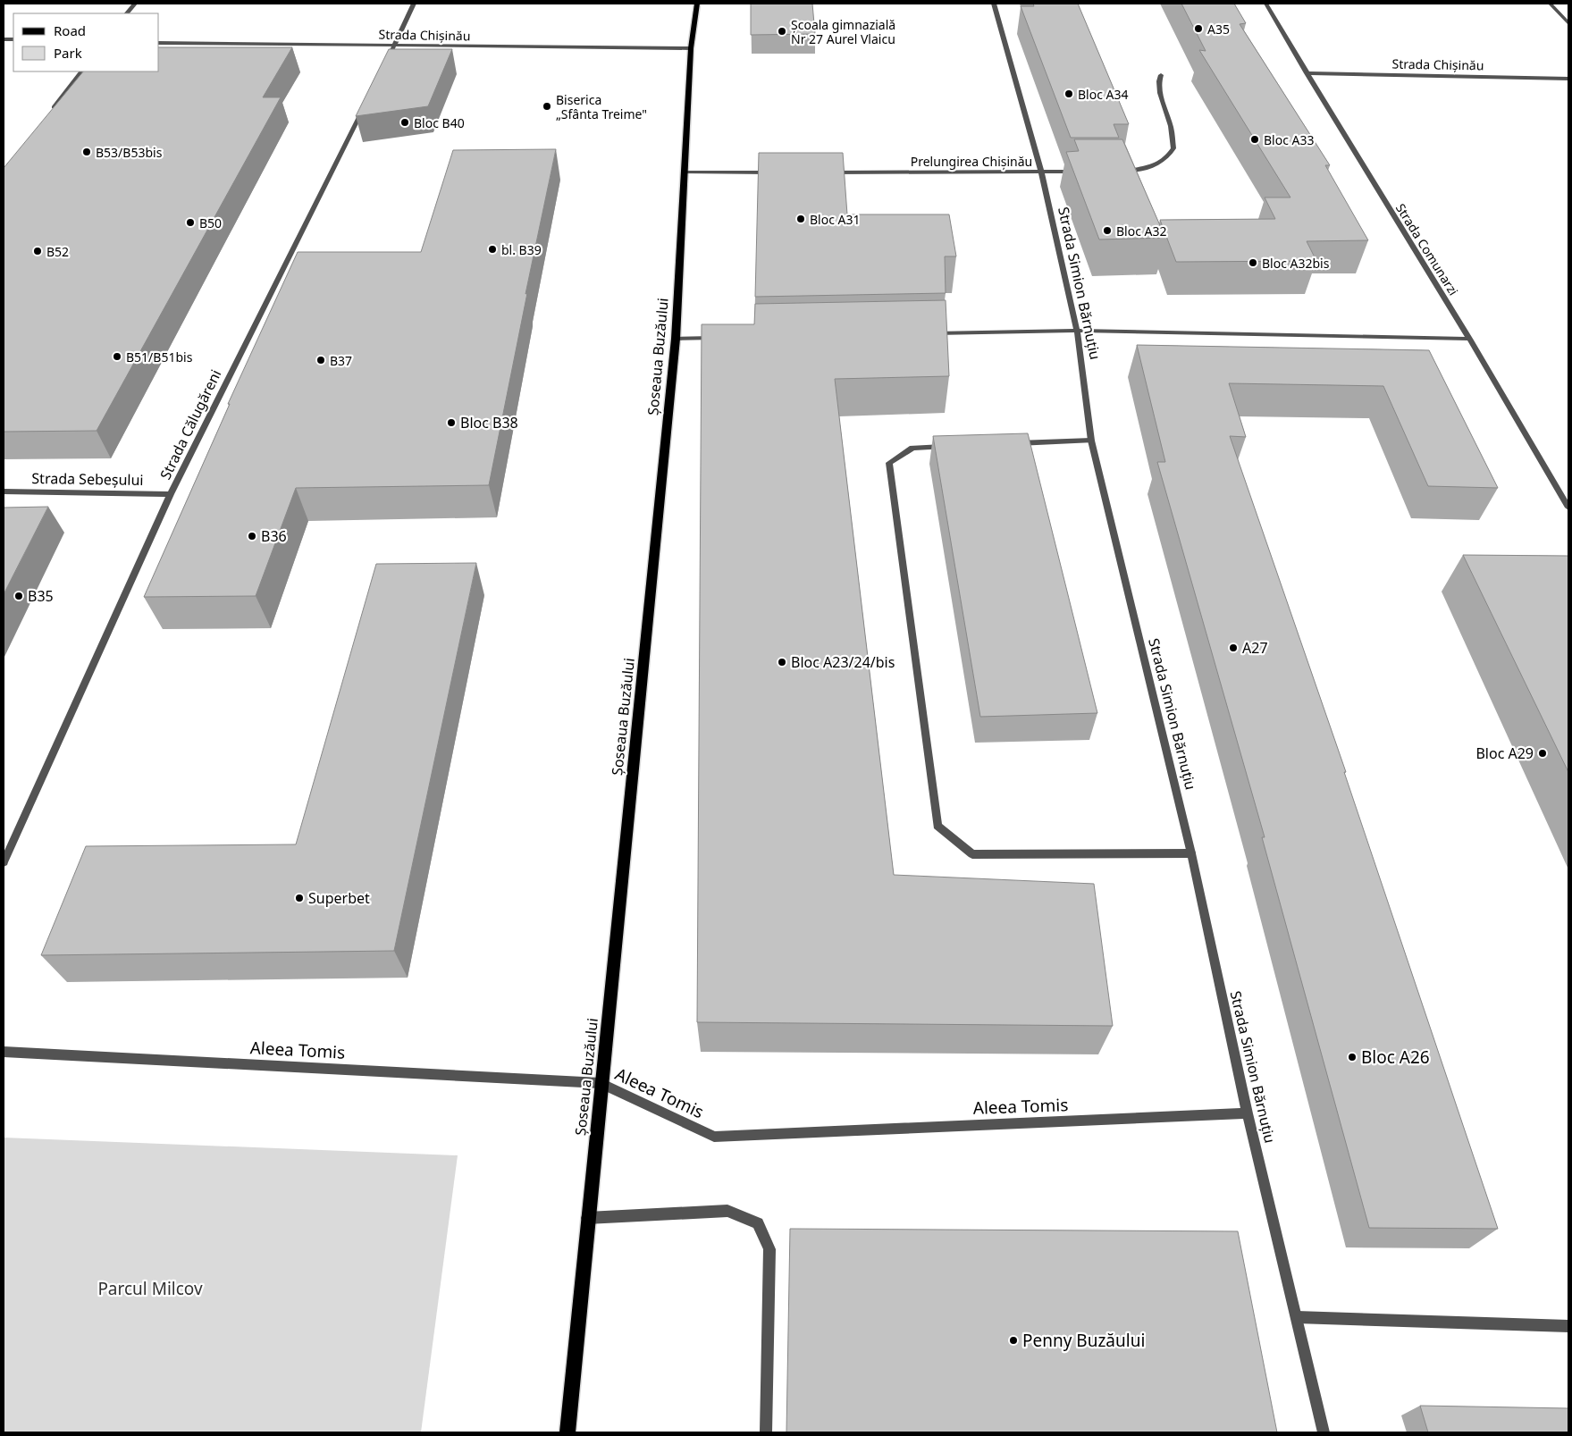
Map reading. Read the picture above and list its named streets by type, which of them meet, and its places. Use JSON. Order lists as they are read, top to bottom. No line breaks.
{"streets":{"main road":["Șoseaua Buzăului"],"street":["Strada Chișinău","Prelungirea Chișinău","Strada Comunarzi","Strada Simion Bărnuțiu","Strada Călugăreni","Strada Sebeșului","Aleea Tomis"]},"crossings":[["Strada Chișinău","Strada Comunarzi"],["Strada Chișinău","Șoseaua Buzăului"],["Prelungirea Chișinău","Strada Simion Bărnuțiu"],["Strada Simion Bărnuțiu","Aleea Tomis"],["Șoseaua Buzăului","Aleea Tomis"],["Strada Călugăreni","Strada Sebeșului"]],"parks":["Parcul Milcov"],"places":["A35","Școala gimnazială Nr 27 Aurel Vlaicu","Bloc A34","Biserica „Sfânta Treime\"","Bloc B40","Bloc A33","B53/B53bis","Bloc A31","B50","Bloc A32","bl. B39","B52","Bloc A32bis","B51/B51bis","B37","Bloc B38","B36","B35","A27","Bloc A23/24/bis","Bloc A29","Superbet","Bloc A26","Penny Buzăului"],"legend":["Road","Park"]}
